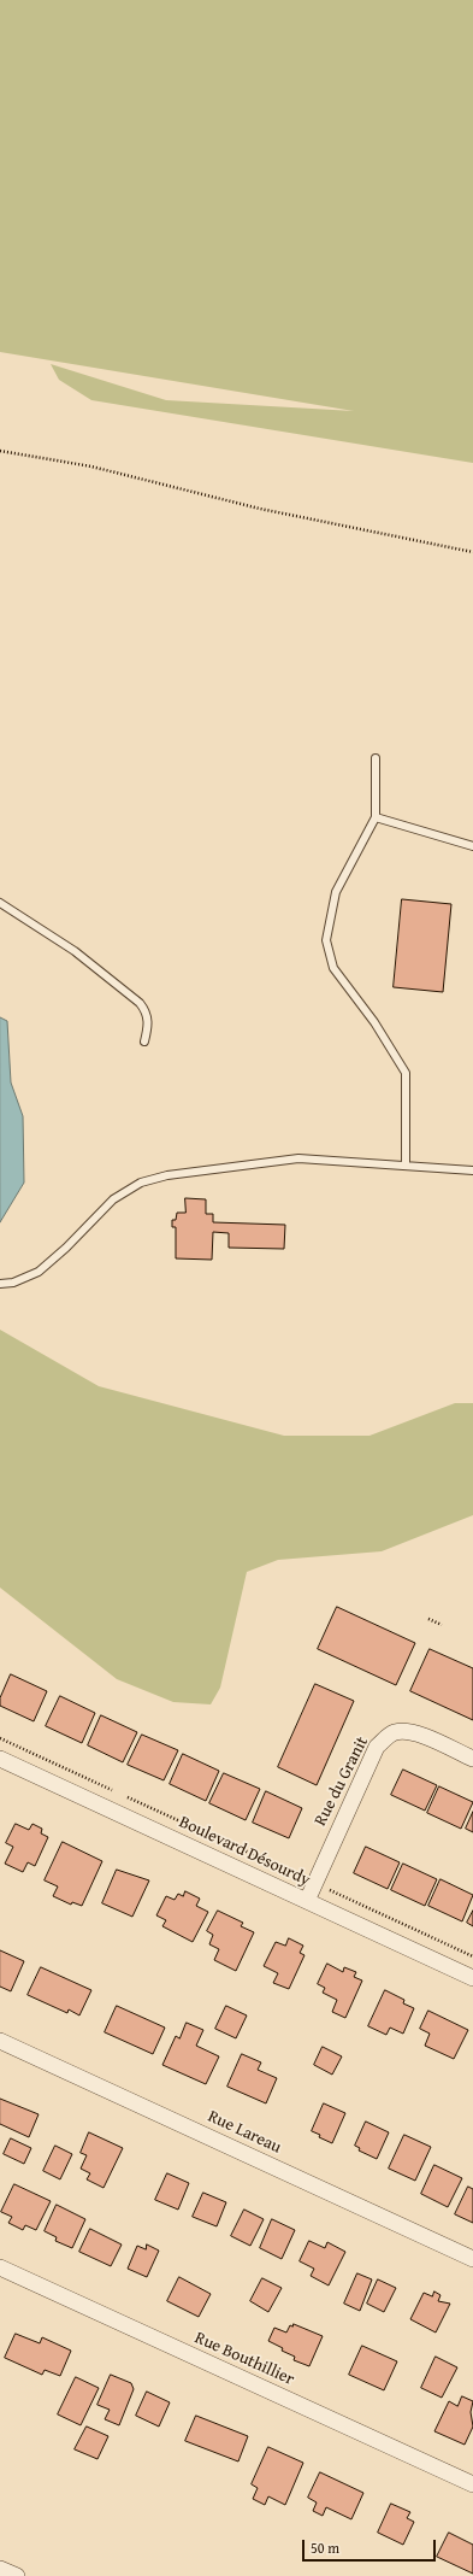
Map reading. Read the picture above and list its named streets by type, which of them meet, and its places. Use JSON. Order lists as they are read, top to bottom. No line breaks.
{"streets":{"street":["Rue du Granit","Boulevard Désourdy","Rue Lareau","Rue Bouthillier"]},"crossings":[["Rue du Granit","Boulevard Désourdy"]],"scale_bar":"50 m"}
